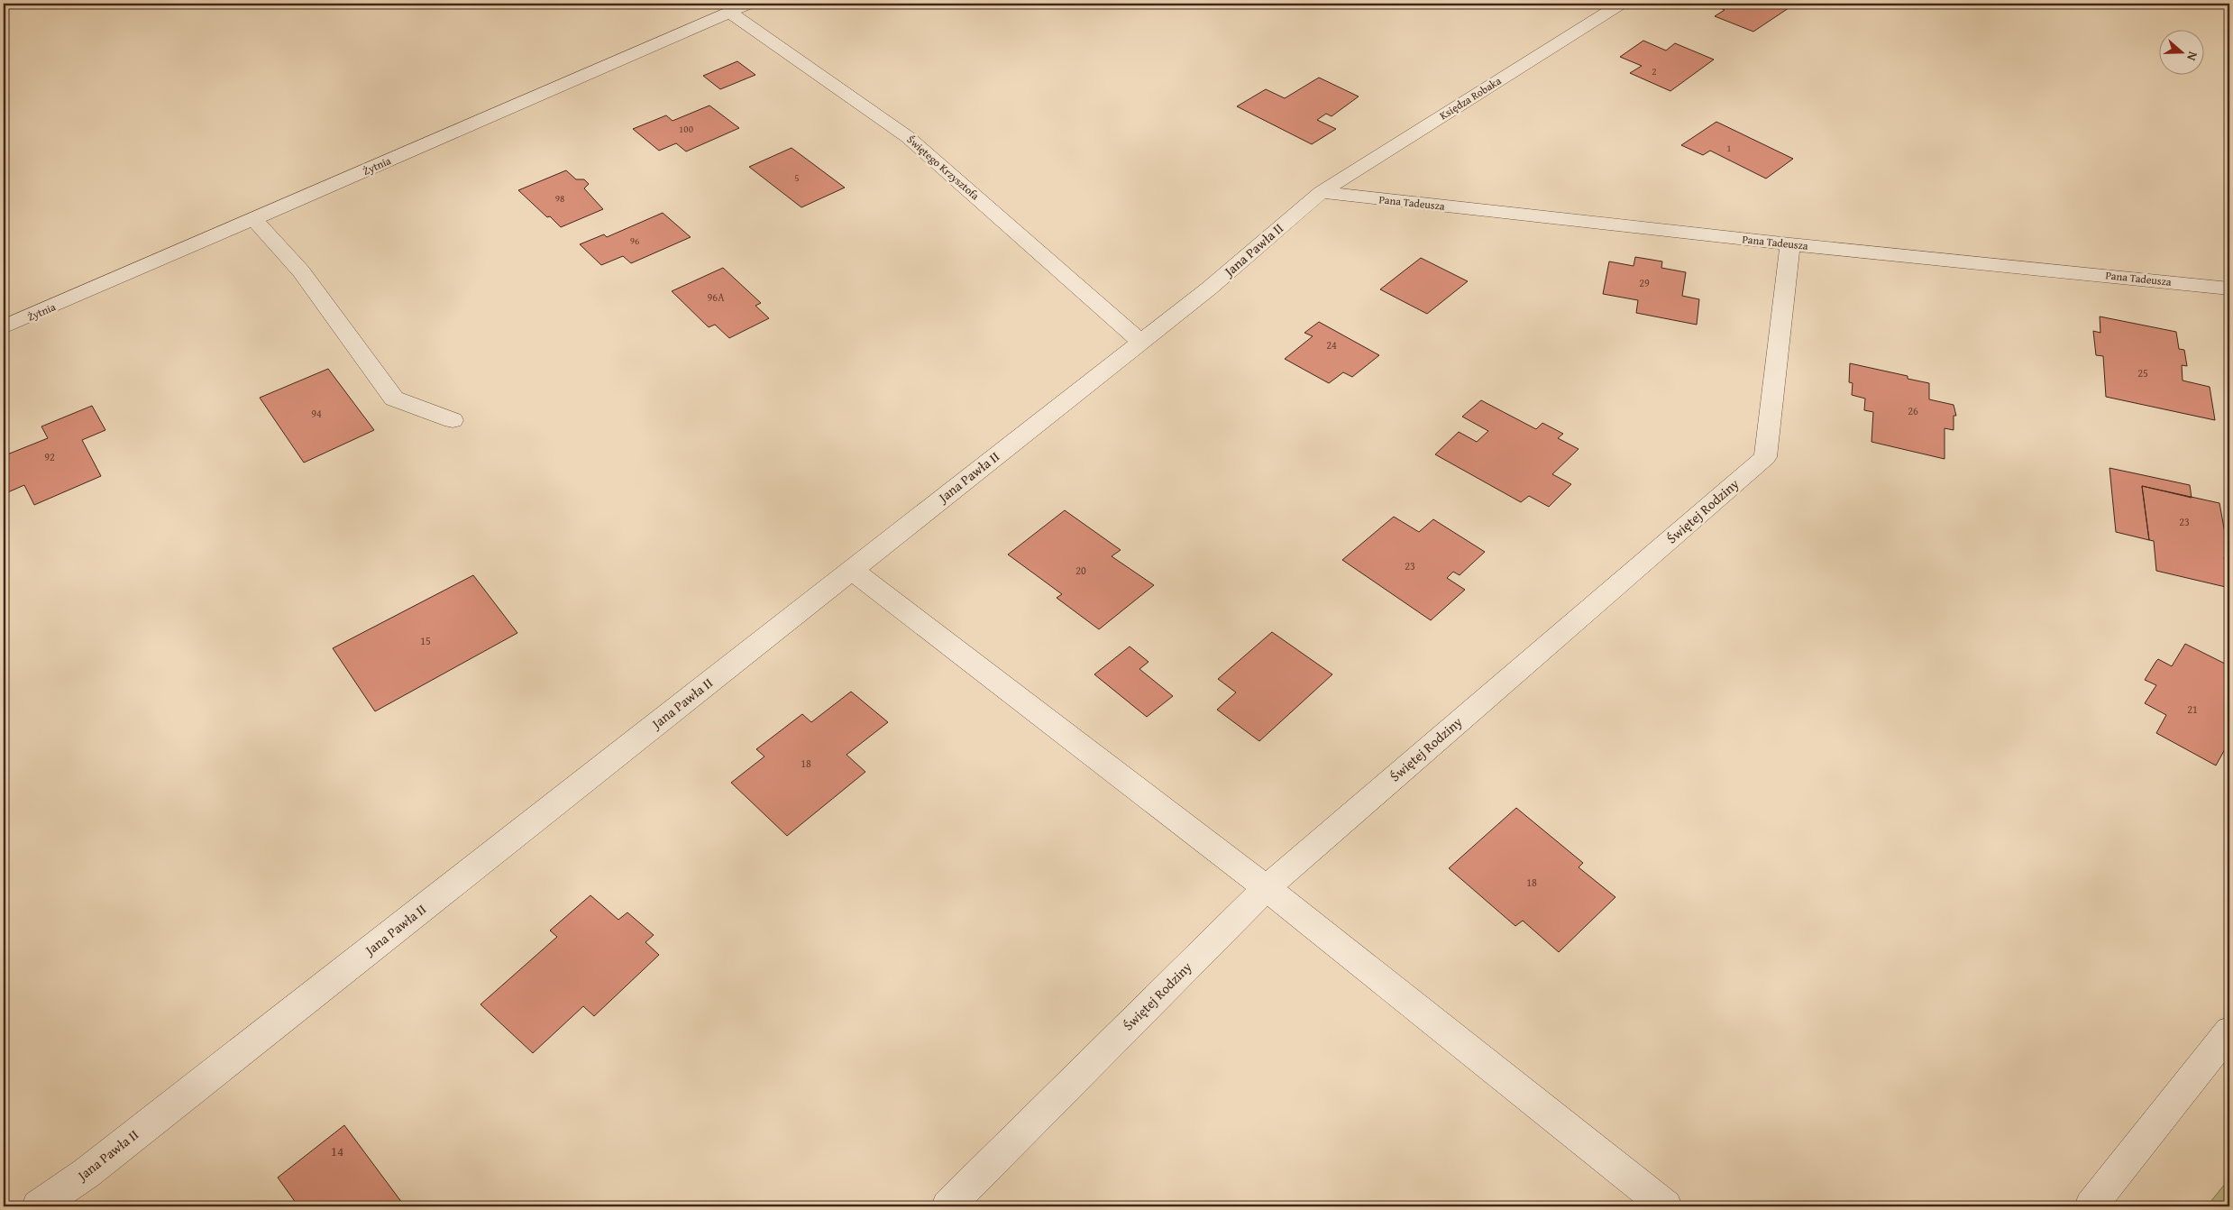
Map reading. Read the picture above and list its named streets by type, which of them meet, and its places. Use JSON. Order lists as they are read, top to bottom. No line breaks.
{"streets":{"street":["Księdza Robaka","Żytnia","Świętego Krzysztofa","Pana Tadeusza","Jana Pawła II","Świętej Rodziny"]},"crossings":[["Księdza Robaka","Pana Tadeusza"],["Księdza Robaka","Jana Pawła II"],["Żytnia","Świętego Krzysztofa"],["Świętego Krzysztofa","Jana Pawła II"],["Pana Tadeusza","Jana Pawła II"],["Pana Tadeusza","Świętej Rodziny"]],"house_numbers":["2","100","1","5","98","96","29","96A","24","25","26","94","92","23","23","20","15","21","18","18","14"],"north":"right"}
